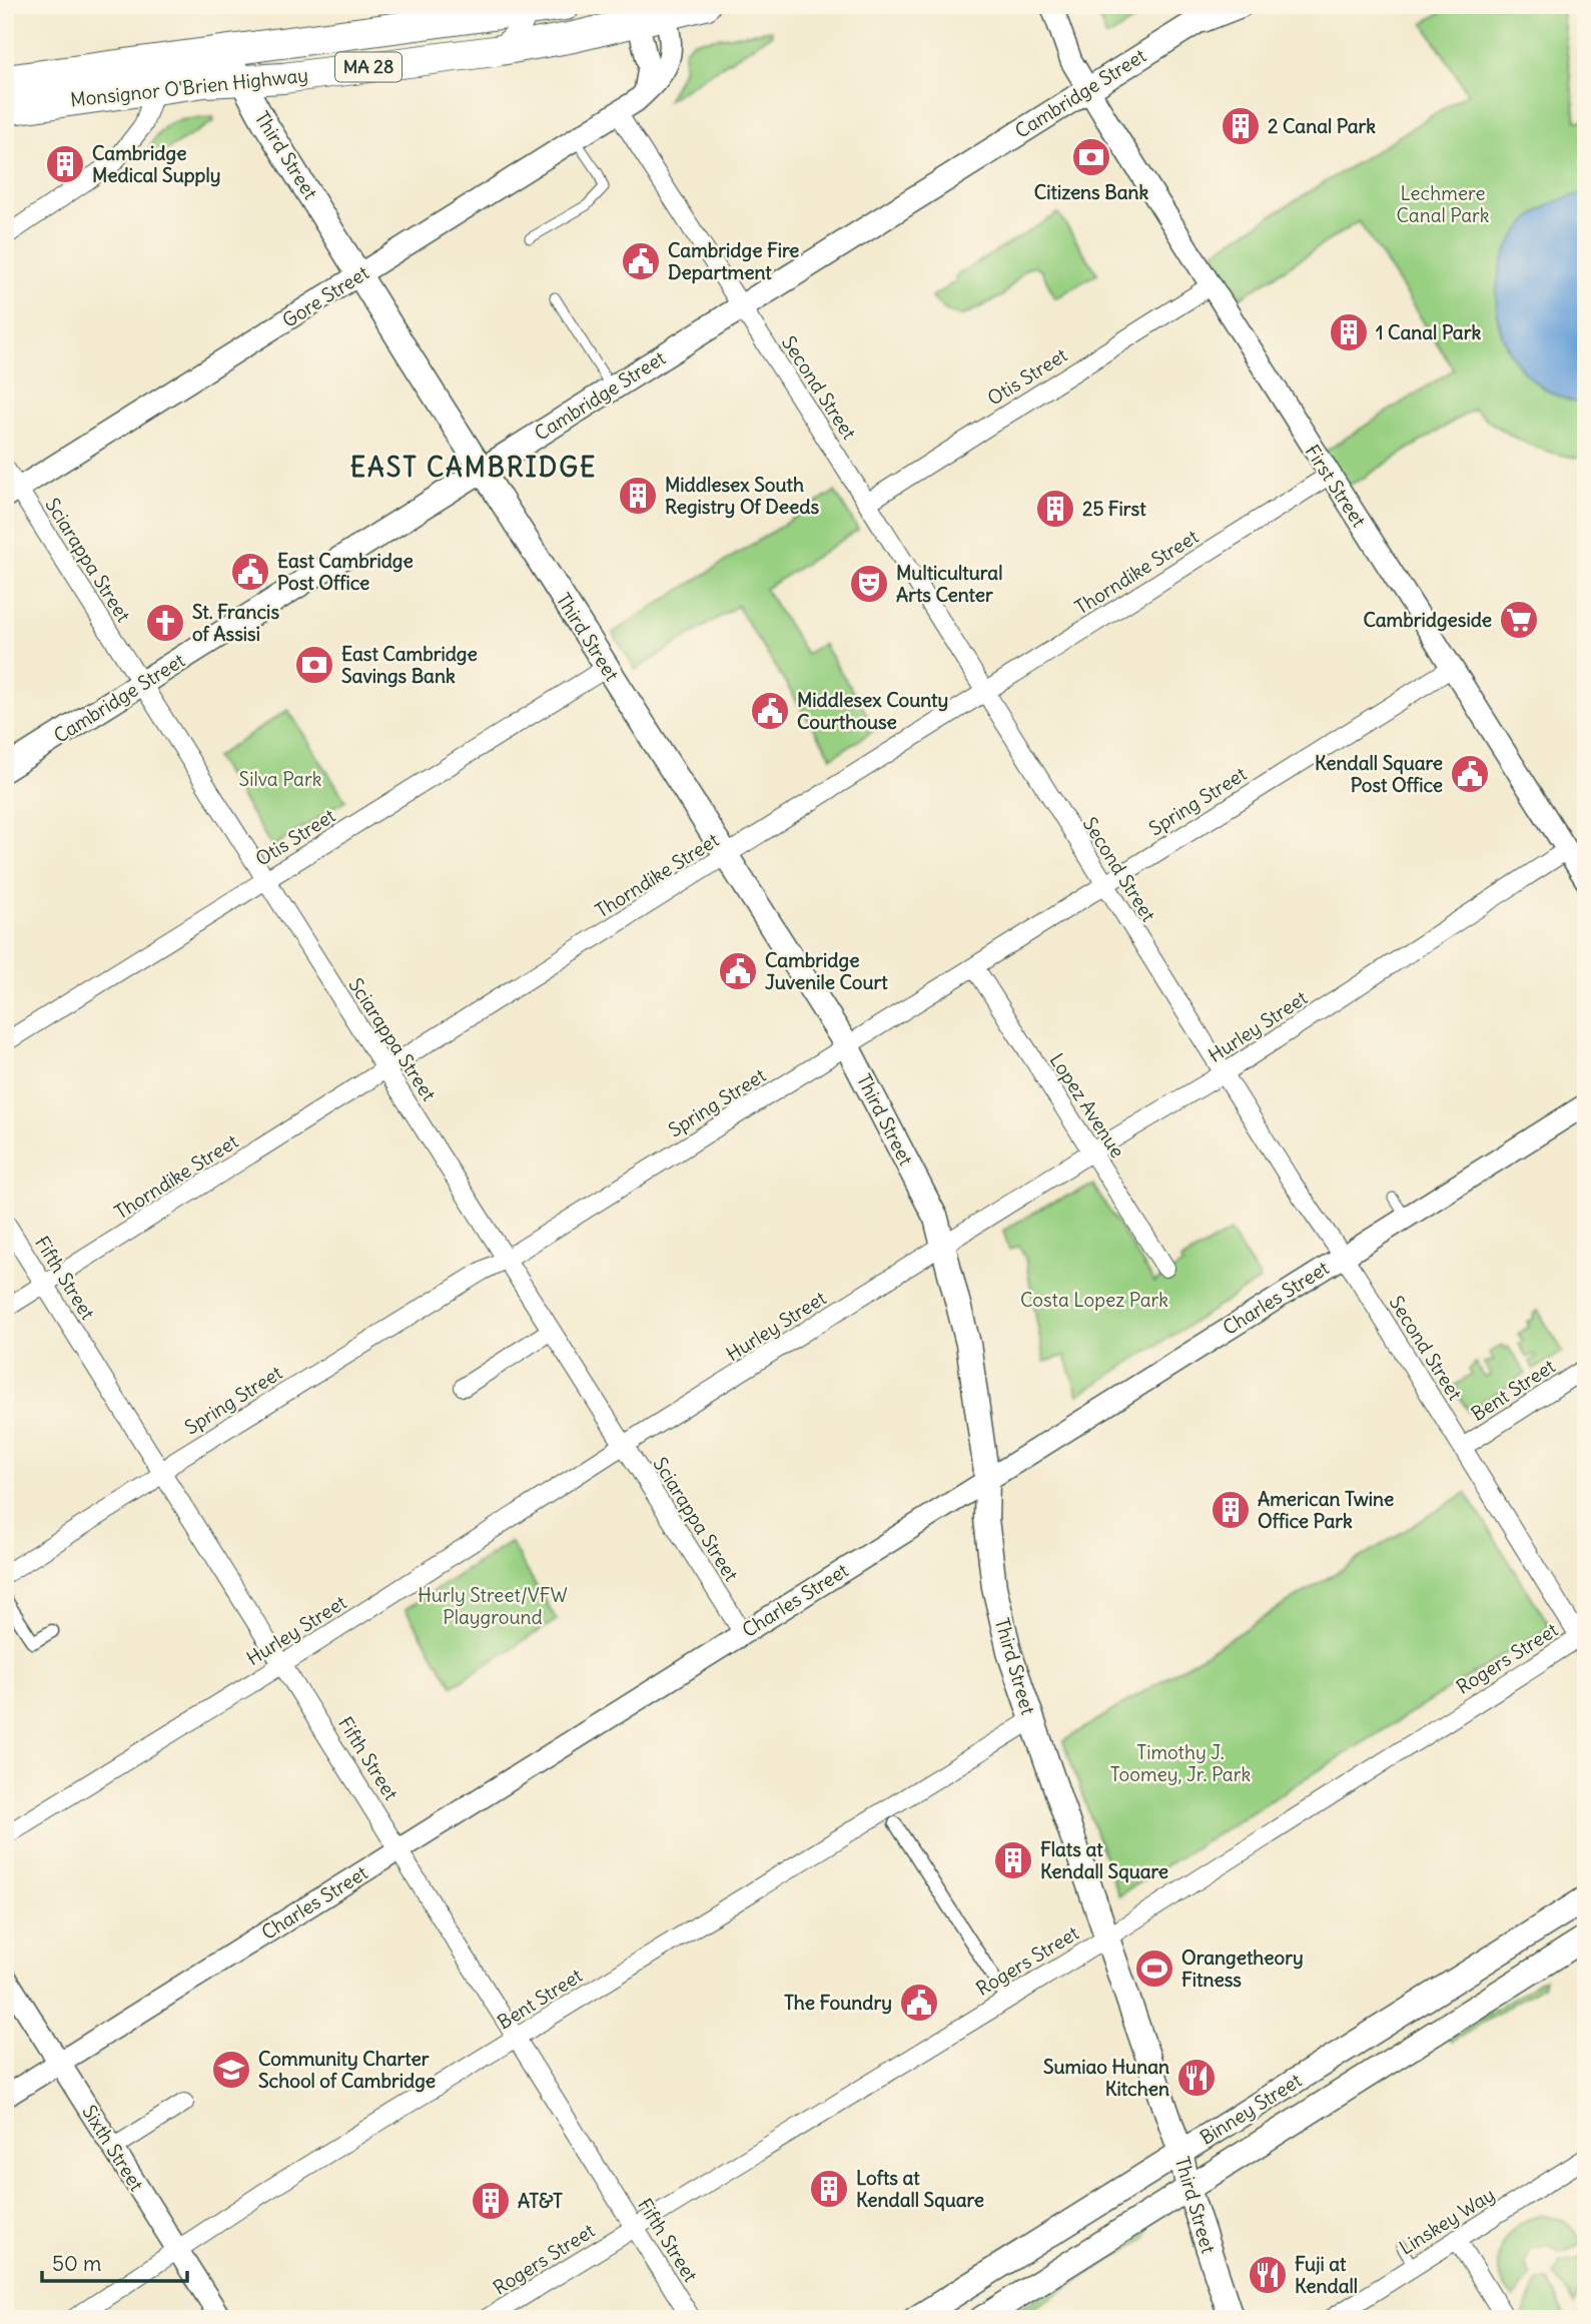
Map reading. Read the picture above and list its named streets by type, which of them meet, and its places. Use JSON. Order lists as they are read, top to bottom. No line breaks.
{"streets":{"highway":["MA 28","Monsignor O'Brien Highway"],"main road":["Cambridge Street","Third Street","Binney Street"],"street":["Gore Street","Otis Street","Second Street","First Street","Sciarappa Street","Thorndike Street","Spring Street","Hurley Street","Lopez Avenue","Fifth Street","Charles Street","Bent Street","Rogers Street","Sixth Street","Linskey Way"]},"crossings":[["Monsignor O'Brien Highway","Third Street"],["Monsignor O'Brien Highway","Gore Street"],["Cambridge Street","Third Street"],["Cambridge Street","Second Street"],["Cambridge Street","First Street"],["Cambridge Street","Sciarappa Street"],["Third Street","Gore Street"],["Third Street","Otis Street"],["Third Street","Thorndike Street"],["Third Street","Spring Street"],["Third Street","Hurley Street"],["Third Street","Charles Street"],["Third Street","Bent Street"],["Third Street","Rogers Street"],["Third Street","Binney Street"],["Gore Street","Second Street"],["Gore Street","Sciarappa Street"],["Otis Street","Second Street"],["Otis Street","First Street"],["Otis Street","Sciarappa Street"],["Second Street","Thorndike Street"],["Second Street","Spring Street"],["Second Street","Hurley Street"],["Second Street","Charles Street"],["Second Street","Bent Street"],["Second Street","Rogers Street"],["First Street","Thorndike Street"],["First Street","Spring Street"],["First Street","Hurley Street"],["Sciarappa Street","Thorndike Street"],["Sciarappa Street","Spring Street"],["Sciarappa Street","Hurley Street"],["Sciarappa Street","Charles Street"],["Thorndike Street","Fifth Street"],["Spring Street","Lopez Avenue"],["Spring Street","Fifth Street"],["Hurley Street","Lopez Avenue"],["Hurley Street","Fifth Street"],["Fifth Street","Charles Street"],["Fifth Street","Bent Street"],["Fifth Street","Rogers Street"],["Charles Street","Sixth Street"],["Bent Street","Sixth Street"]],"districts":["EAST CAMBRIDGE"],"parks":["Lechmere Canal Park","Silva Park","Costa Lopez Park","Hurly Street/VFW Playground","Timothy J. Toomey, Jr. Park"],"places":{"building":["2 Canal Park","Cambridge Medical Supply","1 Canal Park","Middlesex South Registry Of Deeds","25 First","American Twine Office Park","Flats at Kendall Square","Lofts at Kendall Square","AT&T"],"bank":["Citizens Bank","East Cambridge Savings Bank"],"public building":["Cambridge Fire Department","East Cambridge Post Office","Middlesex County Courthouse","Kendall Square Post Office","Cambridge Juvenile Court","The Foundry"],"theatre":["Multicultural Arts Center"],"supermarket":["Cambridgeside"],"church":["St. Francis of Assisi"],"sports":["Orangetheory Fitness"],"school or university":["Community Charter School of Cambridge"],"restaurant":["Sumiao Hunan Kitchen","Fuji at Kendall"]},"scale_bar":"50 m"}
